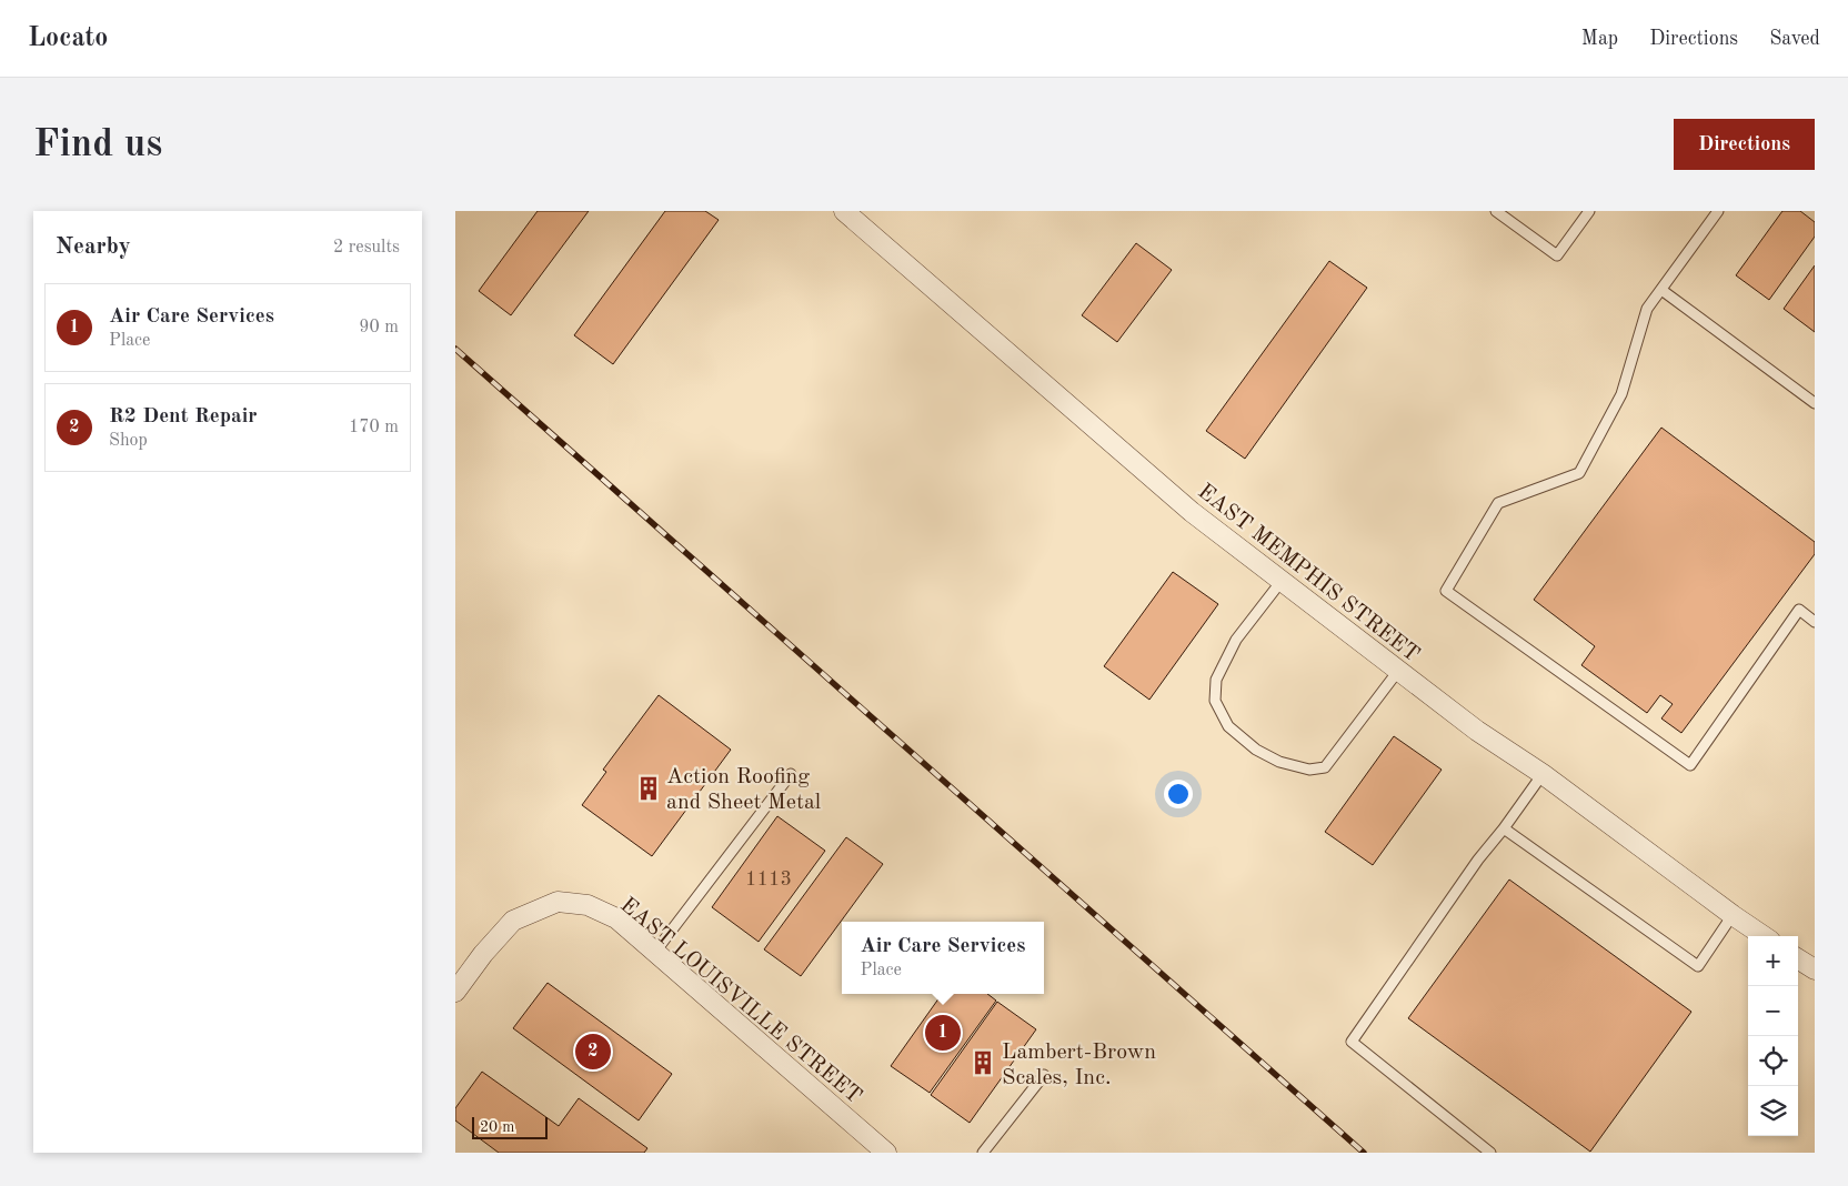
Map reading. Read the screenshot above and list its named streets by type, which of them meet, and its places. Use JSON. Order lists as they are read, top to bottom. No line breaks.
{"streets":{"street":["EAST MEMPHIS STREET","EAST LOUISVILLE STREET"]},"places":{"building":["Action Roofing and Sheet Metal","Lambert-Brown Scales, Inc."]},"house_numbers":["1113"],"scale_bar":"20 m","page":{"header":"Locato","nav":["Map","Directions","Saved"],"buttons":"Directions","title":"Find us","heading":["Nearby","2 results"],"list":[{"mark":"1","name":"Air Care Services","note":"Place","value":"90 m"},{"mark":"2","name":"R2 Dent Repair","note":"Shop","value":"170 m"}],"popup":["Air Care Services","Place"],"map_buttons":["+","−"],"pins":["1","2"],"scale":"20 m"}}
